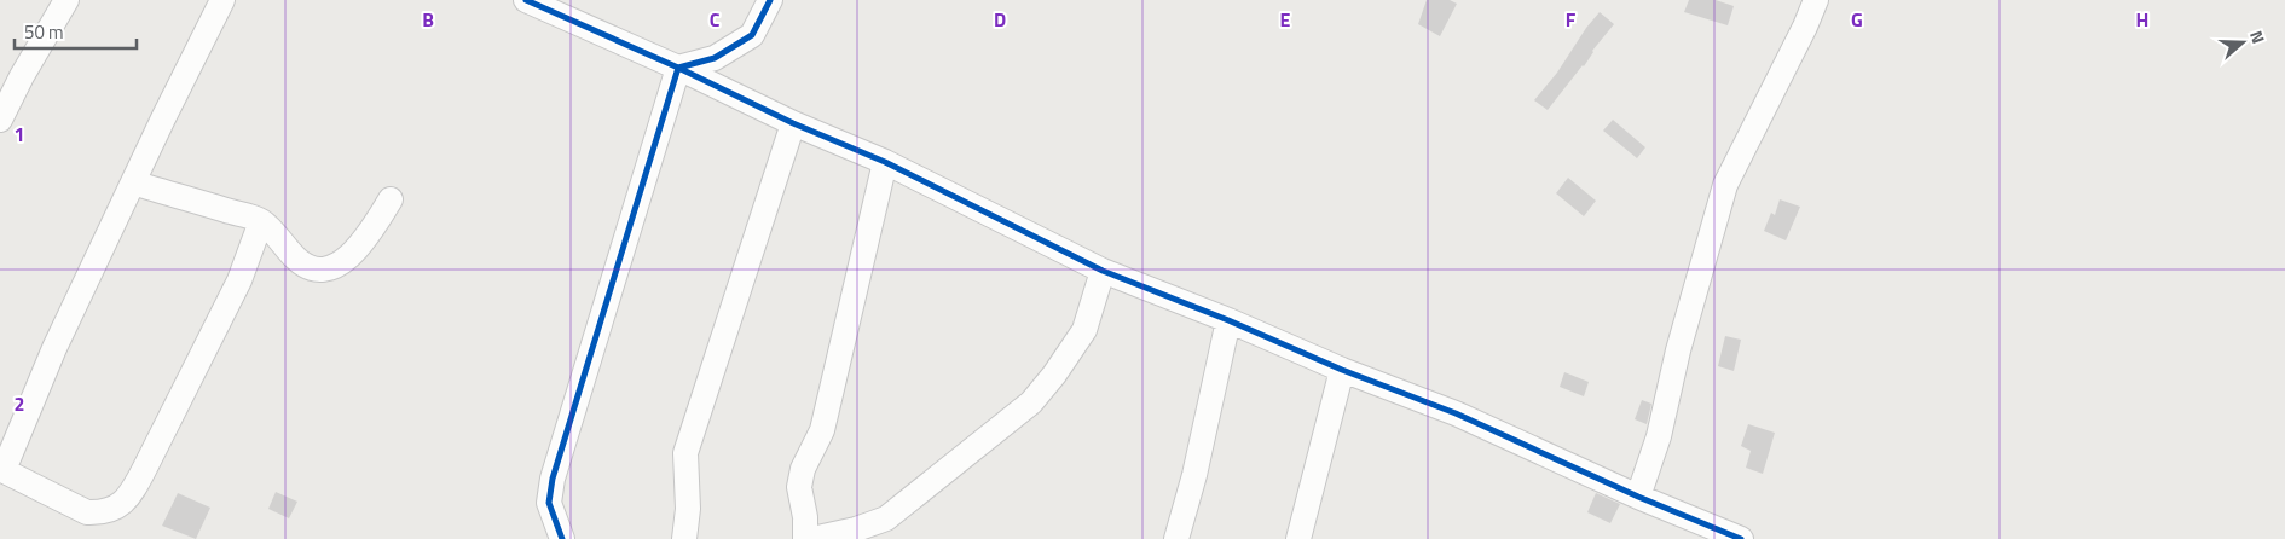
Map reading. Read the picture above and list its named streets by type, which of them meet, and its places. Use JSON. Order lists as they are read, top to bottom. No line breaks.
{"scale_bar":"50 m","north":"right","grid":{"columns":["B","C","D","E","F","G","H"],"rows":["1","2"]}}
